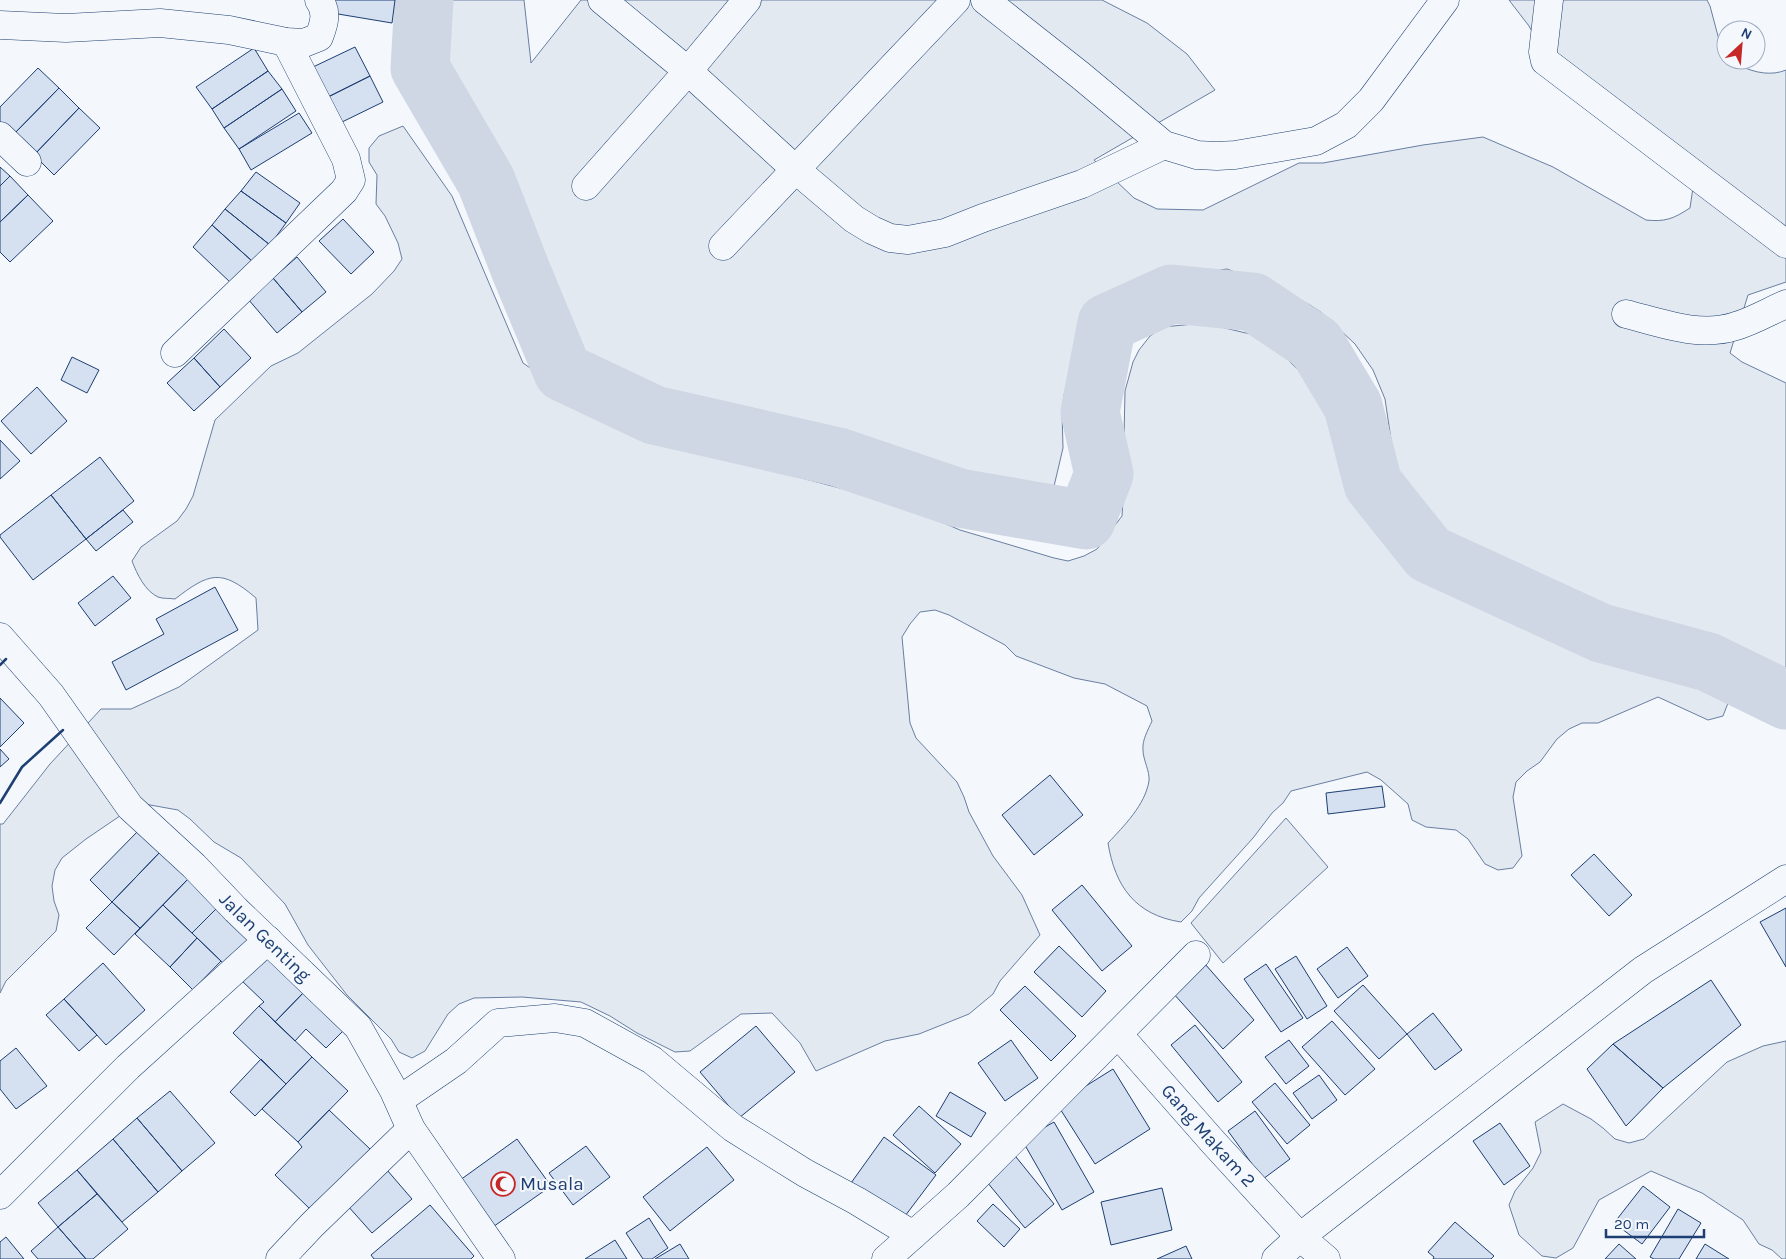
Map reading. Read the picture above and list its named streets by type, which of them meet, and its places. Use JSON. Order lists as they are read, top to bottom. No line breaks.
{"streets":{"street":["Jalan Genting","Gang Makam 2"]},"places":{"mosque":["Musala"]},"scale_bar":"20 m","north":"top right"}
